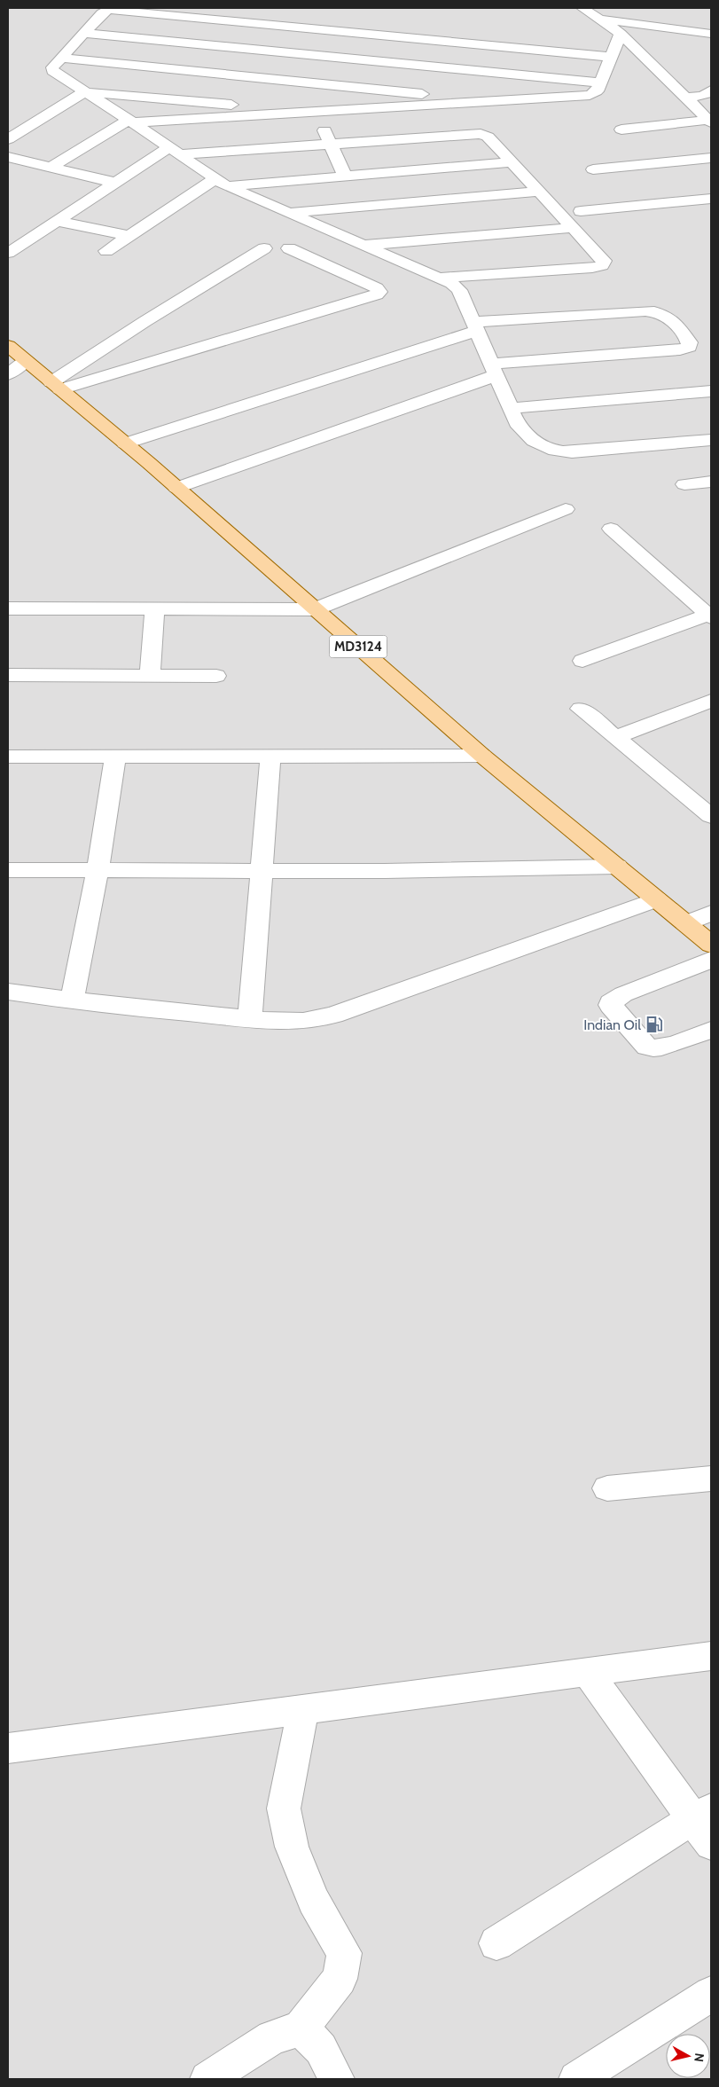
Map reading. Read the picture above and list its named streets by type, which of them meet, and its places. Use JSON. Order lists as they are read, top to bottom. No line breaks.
{"streets":{"main road":["MD3124"]},"places":{"fuel station":["Indian Oil"]},"north":"right"}
